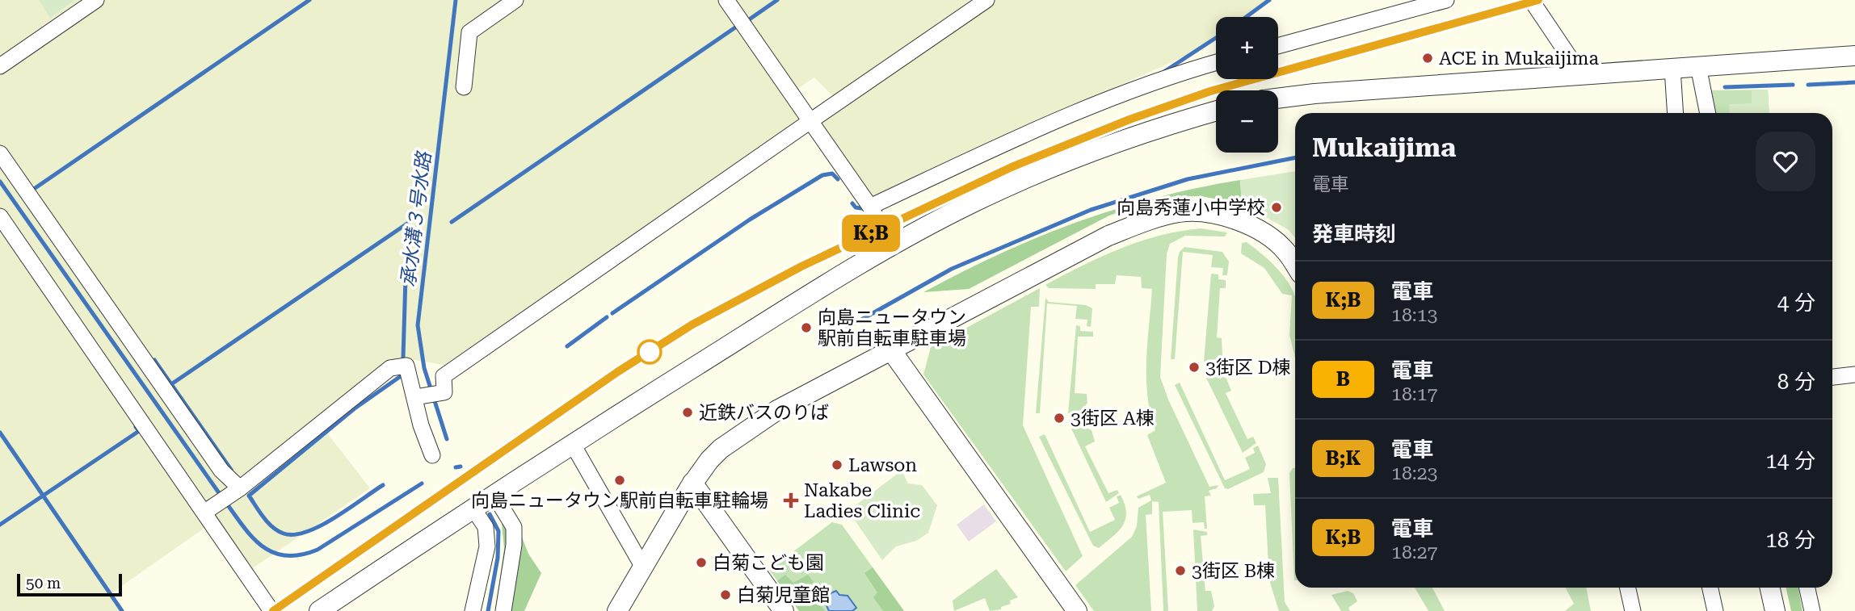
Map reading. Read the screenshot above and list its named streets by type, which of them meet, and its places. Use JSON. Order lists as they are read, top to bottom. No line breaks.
{"water":["承水溝３号水路"],"places":{"other":["ACE in Mukaijima","向島秀蓮小中学校","向島ニュータウン 駅前自転車駐車場","3街区 D棟","近鉄バスのりば","3街区 A棟","Lawson","向島ニュータウン駅前自転車駐輪場","白菊こども園","3街区 B棟","白菊児童館"],"health":["Nakabe Ladies Clinic"]},"scale_bar":"50 m","page":{"on_map":"K;B","map_buttons":["+","−"],"heading":[["Mukaijima","電車"],"発車時刻"],"list":[{"mark":"K;B","name":"電車","note":"18:13","value":"4 分"},{"mark":"B","name":"電車","note":"18:17","value":"8 分"},{"mark":"B;K","name":"電車","note":"18:23","value":"14 分"},{"mark":"K;B","name":"電車","note":"18:27","value":"18 分"}],"scale":"50 m"}}
